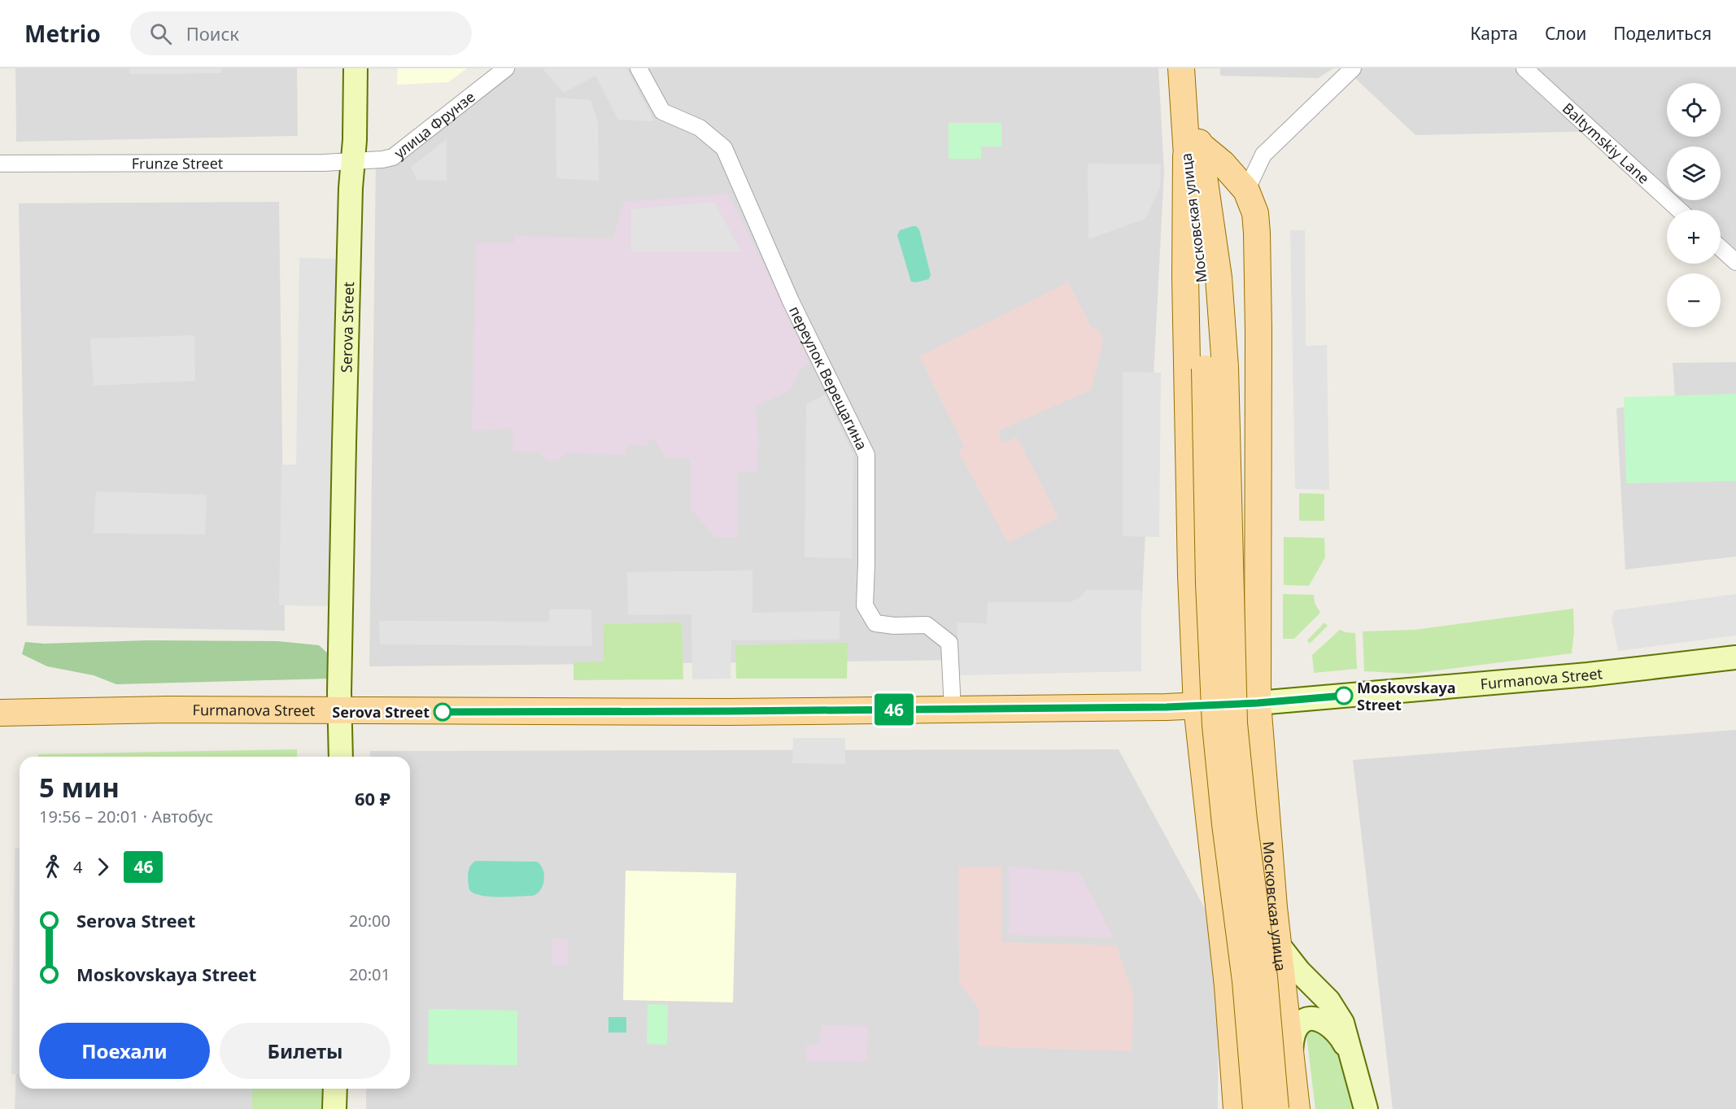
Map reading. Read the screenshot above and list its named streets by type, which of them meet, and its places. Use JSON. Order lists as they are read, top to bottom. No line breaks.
{"streets":{"main road":["Московская улица","Furmanova Street"],"street":["улица Фрунзе","Baltymskiy Lane","Frunze Street","Serova Street","переулок Верещагина"]},"crossings":[["улица Фрунзе","Frunze Street"],["улица Фрунзе","Serova Street"],["Frunze Street","Serova Street"],["Московская улица","Furmanova Street"],["Serova Street","Furmanova Street"],["переулок Верещагина","Furmanova Street"]],"places":["Moskovskaya Street","Serova Street"],"lines":["bus line 46"],"page":{"header":"Metrio","search":"Поиск","nav":["Карта","Слои","Поделиться"],"on_map":"46","map_buttons":["+","−"],"heading":["5 мин","19:56 – 20:01 · Автобус","60 ₽"],"legs":["4","46"],"list":[{"name":"Serova Street","value":"20:00"},{"name":"Moskovskaya Street","value":"20:01"}],"buttons":["Поехали","Билеты"]}}
